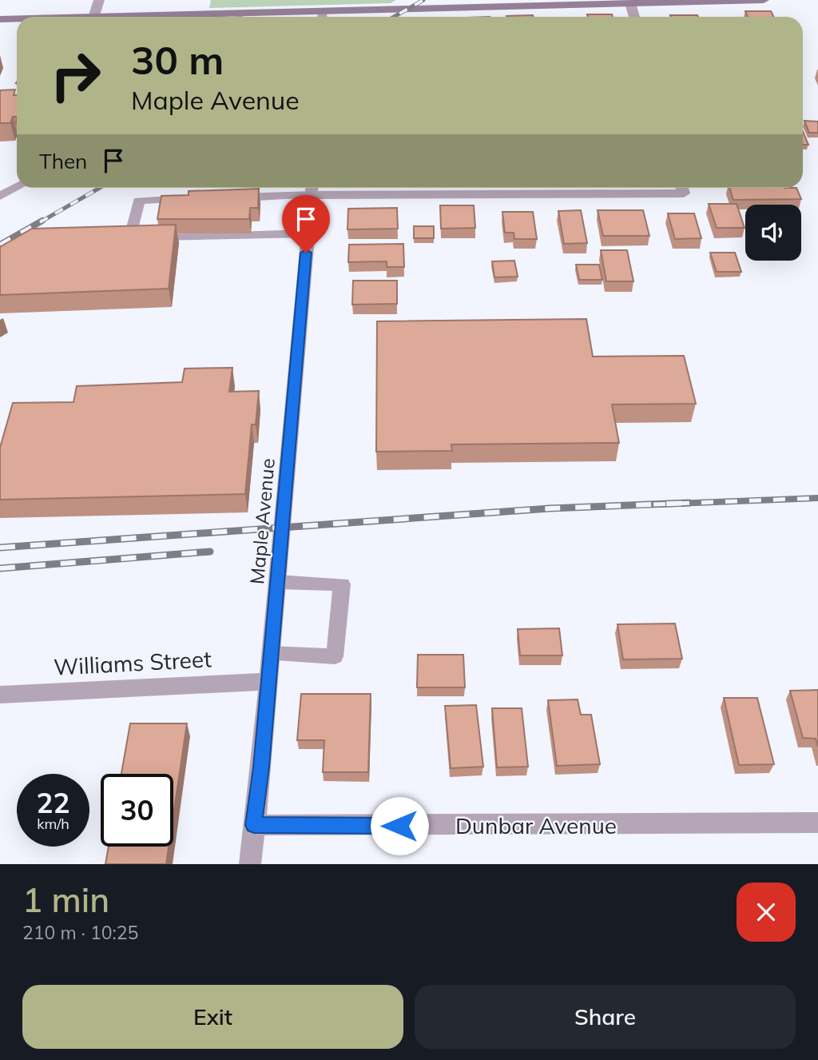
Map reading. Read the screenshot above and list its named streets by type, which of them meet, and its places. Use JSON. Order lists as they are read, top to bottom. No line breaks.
{"streets":{"street":["Maple Avenue","Williams Street","Dunbar Avenue"]},"crossings":[["Maple Avenue","Williams Street"],["Maple Avenue","Dunbar Avenue"]],"page":{"turn":["30 m","Maple Avenue"],"then":"Then","speed":"22 km/h","limit":"30","heading":["1 min","210 m · 10:25"],"buttons":["Exit","Share"]}}
